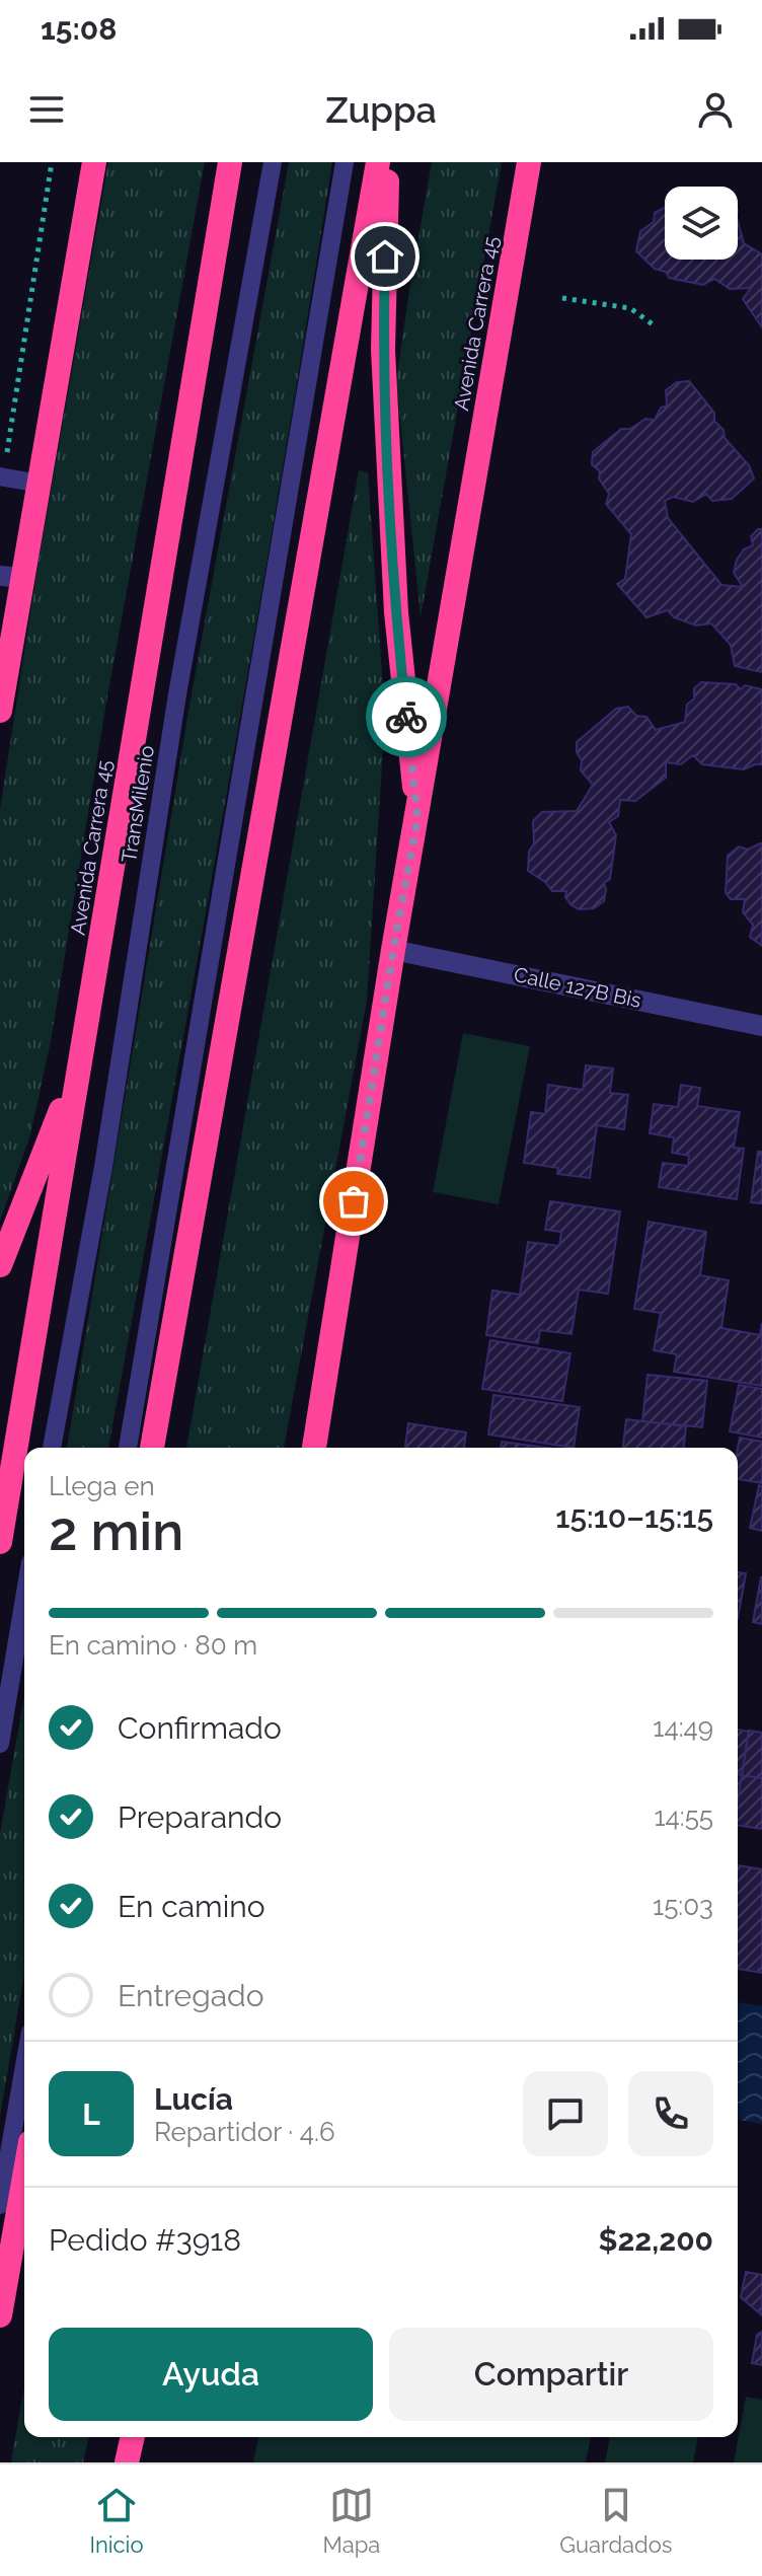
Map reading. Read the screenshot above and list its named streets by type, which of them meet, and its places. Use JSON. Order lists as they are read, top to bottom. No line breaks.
{"streets":{"highway":["Avenida Carrera 45"],"street":["Calle 127B Bis"],"lane":["TransMilenio"]},"crossings":[["Avenida Carrera 45","Calle 127B Bis"]],"page":{"status":"15:08","header":"Zuppa","heading":["2 min","Llega en","15:10–15:15"],"panel":["Lucía","Repartidor · 4.6","Pedido #3918","$22,200"],"bar":"En camino · 80 m","list":[["Confirmado","14:49"],["Preparando","14:55"],["En camino","15:03"],"Entregado"],"round":"L","buttons":["Ayuda","Compartir"],"tabs":["Inicio","Mapa","Guardados"]}}
